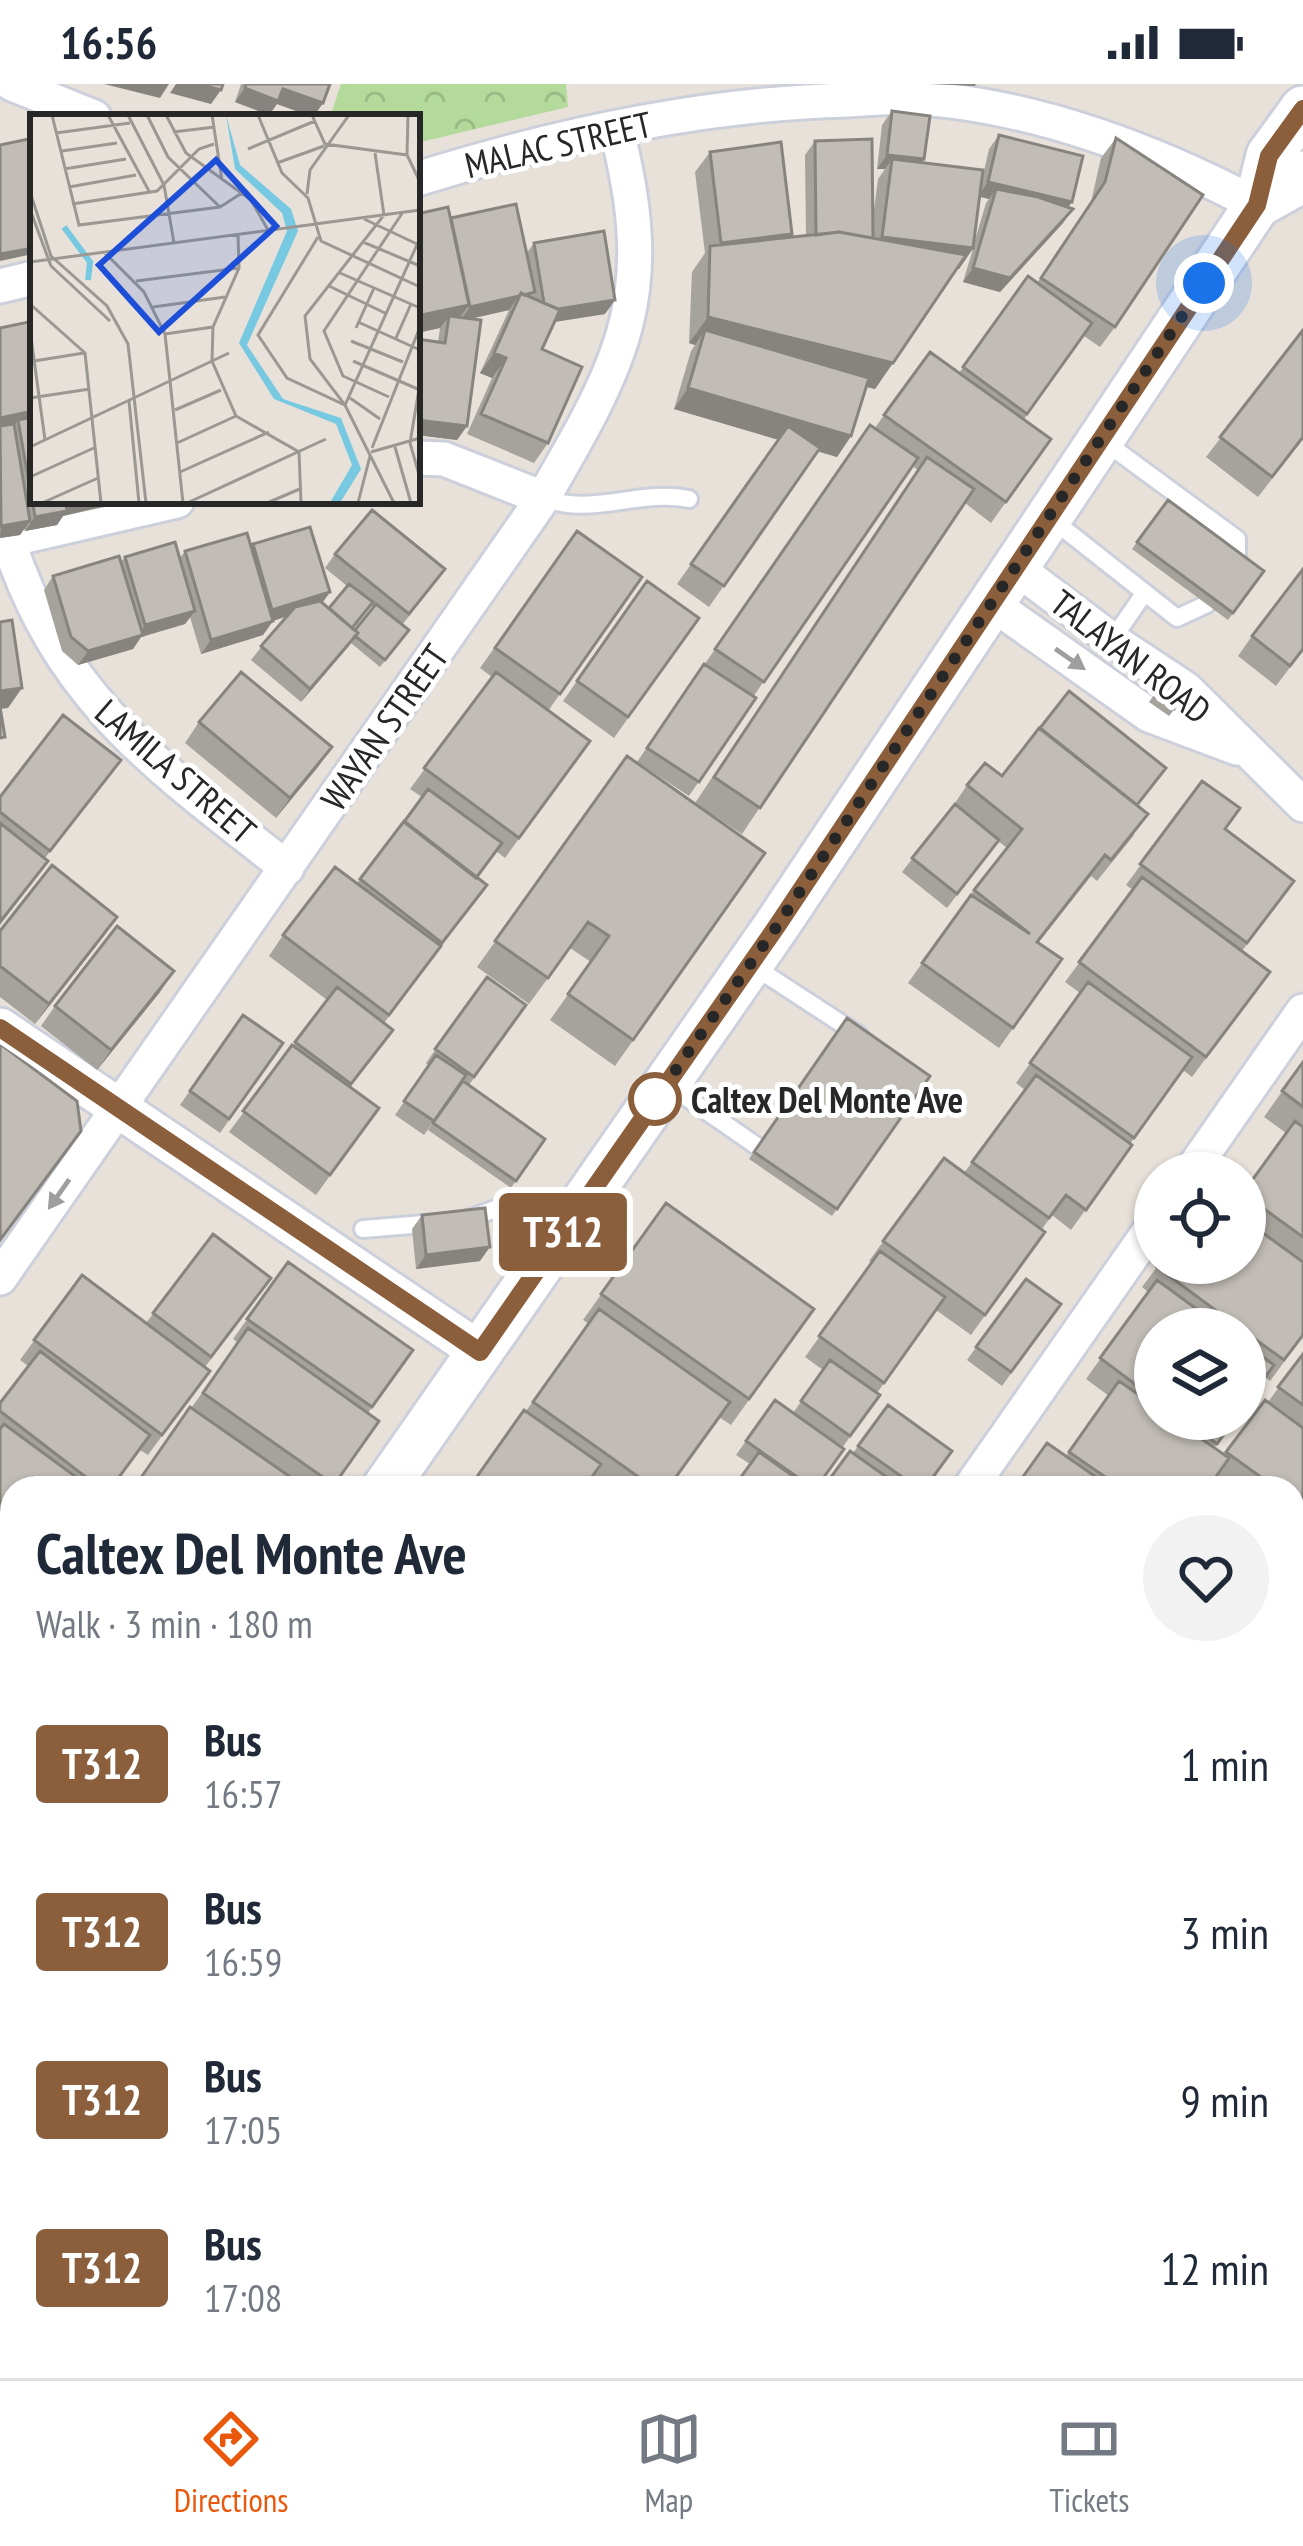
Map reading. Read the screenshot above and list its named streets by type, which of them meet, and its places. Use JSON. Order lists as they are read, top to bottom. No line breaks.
{"streets":{"street":["MALAC STREET","TALAYAN ROAD","WAYAN STREET","LAMILA STREET"]},"crossings":[["MALAC STREET","WAYAN STREET"],["WAYAN STREET","LAMILA STREET"]],"places":["Caltex Del Monte Ave"],"lines":["bus line T312"],"page":{"status":"16:56","on_map":"T312","heading":["Caltex Del Monte Ave","Walk · 3 min · 180 m"],"list":[{"mark":"T312","name":"Bus","note":"16:57","value":"1 min"},{"mark":"T312","name":"Bus","note":"16:59","value":"3 min"},{"mark":"T312","name":"Bus","note":"17:05","value":"9 min"},{"mark":"T312","name":"Bus","note":"17:08","value":"12 min"}],"tabs":["Directions","Map","Tickets"]}}
